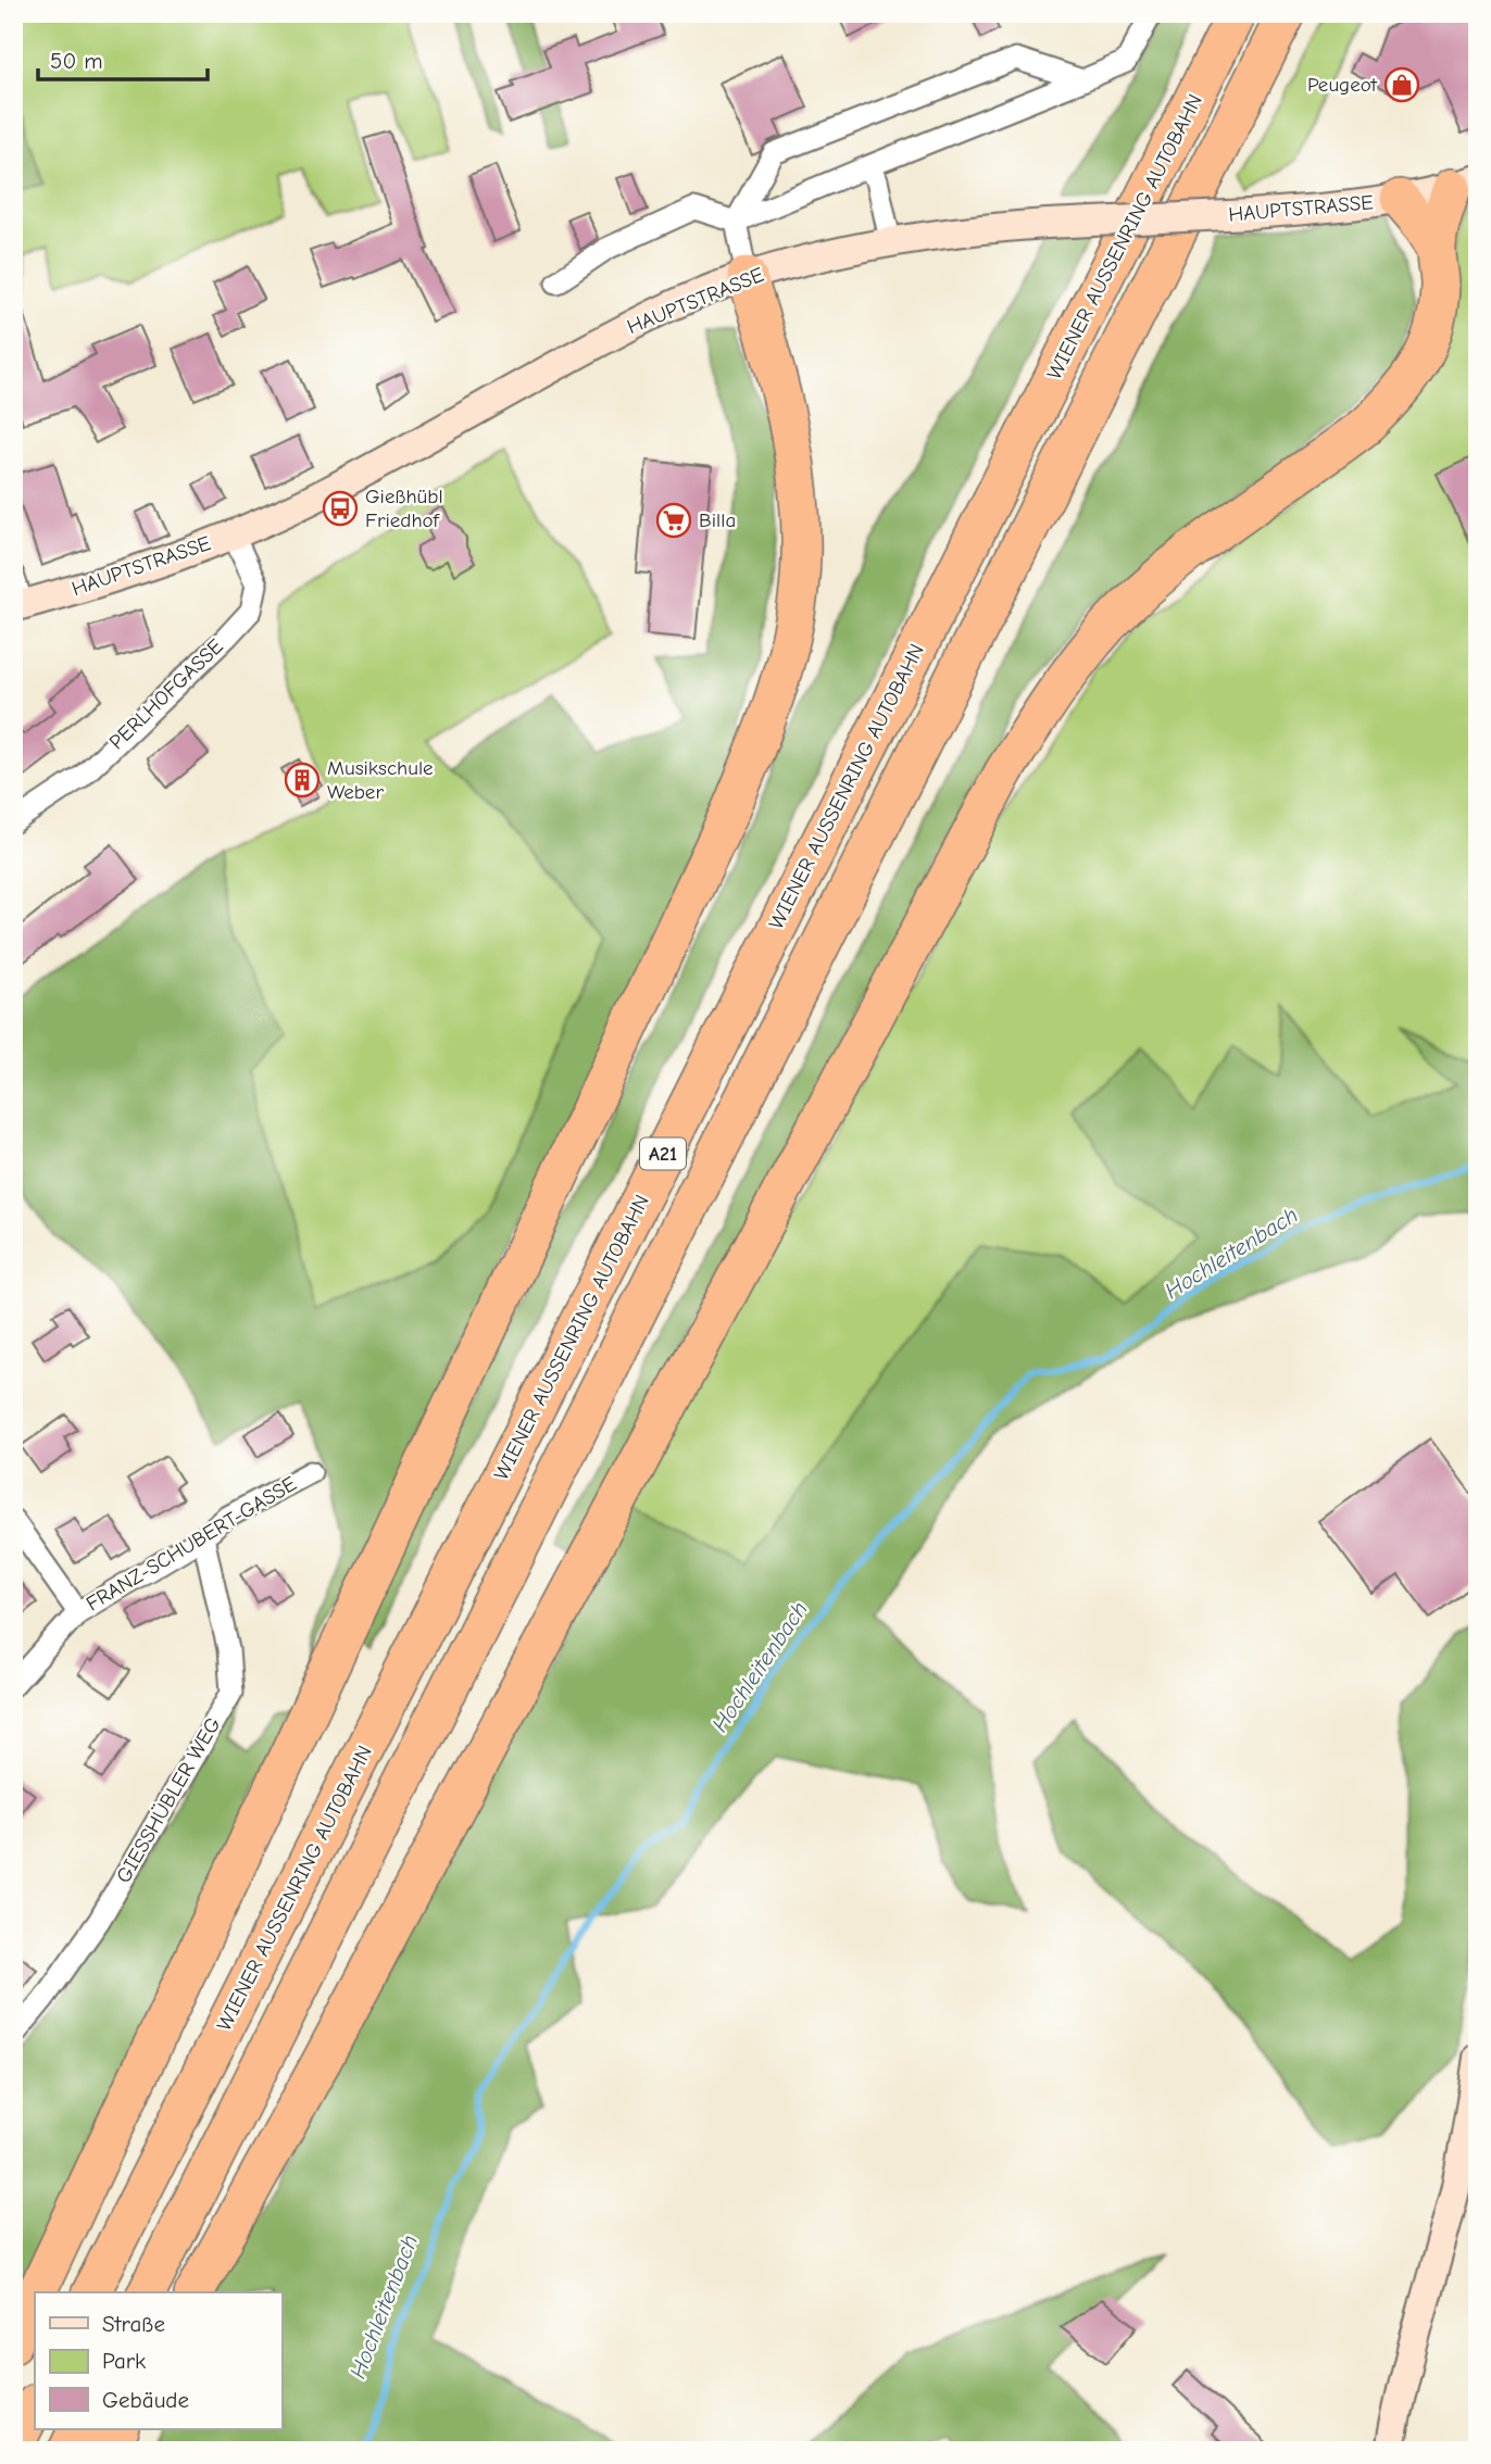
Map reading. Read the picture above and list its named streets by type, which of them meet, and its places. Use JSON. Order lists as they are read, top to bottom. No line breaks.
{"streets":{"highway":["WIENER AUSSENRING AUTOBAHN","A21"],"main road":["HAUPTSTRASSE"],"street":["PERLHOFGASSE","FRANZ-SCHUBERT-GASSE","GIESSHÜBLER WEG"]},"crossings":[["HAUPTSTRASSE","PERLHOFGASSE"],["FRANZ-SCHUBERT-GASSE","GIESSHÜBLER WEG"]],"water":["Hochleitenbach"],"places":{"shop":["Peugeot"],"bus stop":["Gießhübl Friedhof"],"supermarket":["Billa"],"building":["Musikschule Weber"]},"legend":["Straße","Park","Gebäude"],"scale_bar":"50 m"}
